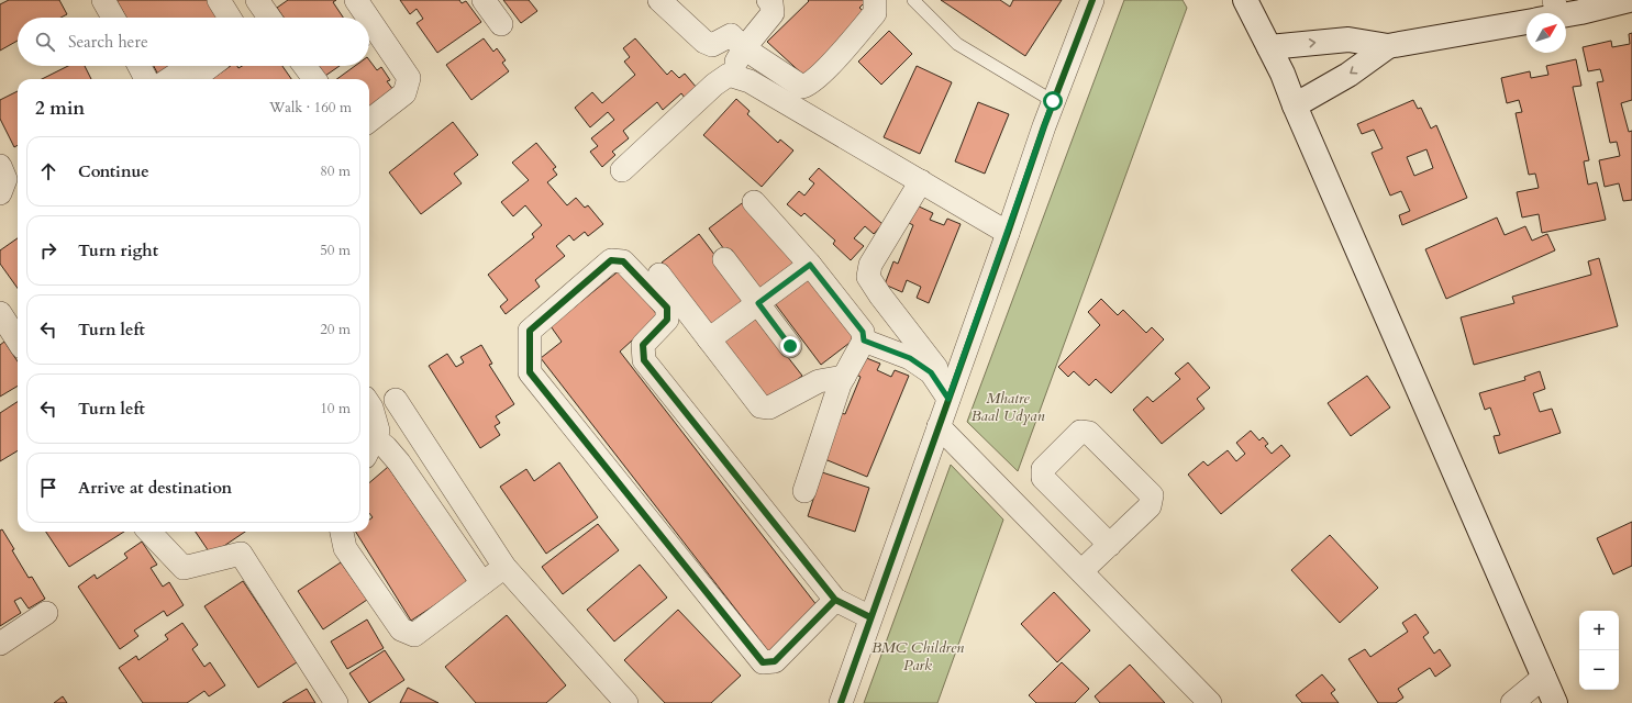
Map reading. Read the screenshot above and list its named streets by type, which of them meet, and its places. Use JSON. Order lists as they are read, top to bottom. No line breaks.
{"parks":["Mhatre Baal Udyan","BMC Children Park"],"north":"top right","page":{"search":"Search here","heading":["2 min","Walk · 160 m"],"list":[["Continue","80 m"],["Turn right","50 m"],["Turn left","20 m"],["Turn left","10 m"],"Arrive at destination"],"map_buttons":["+","−"]}}
